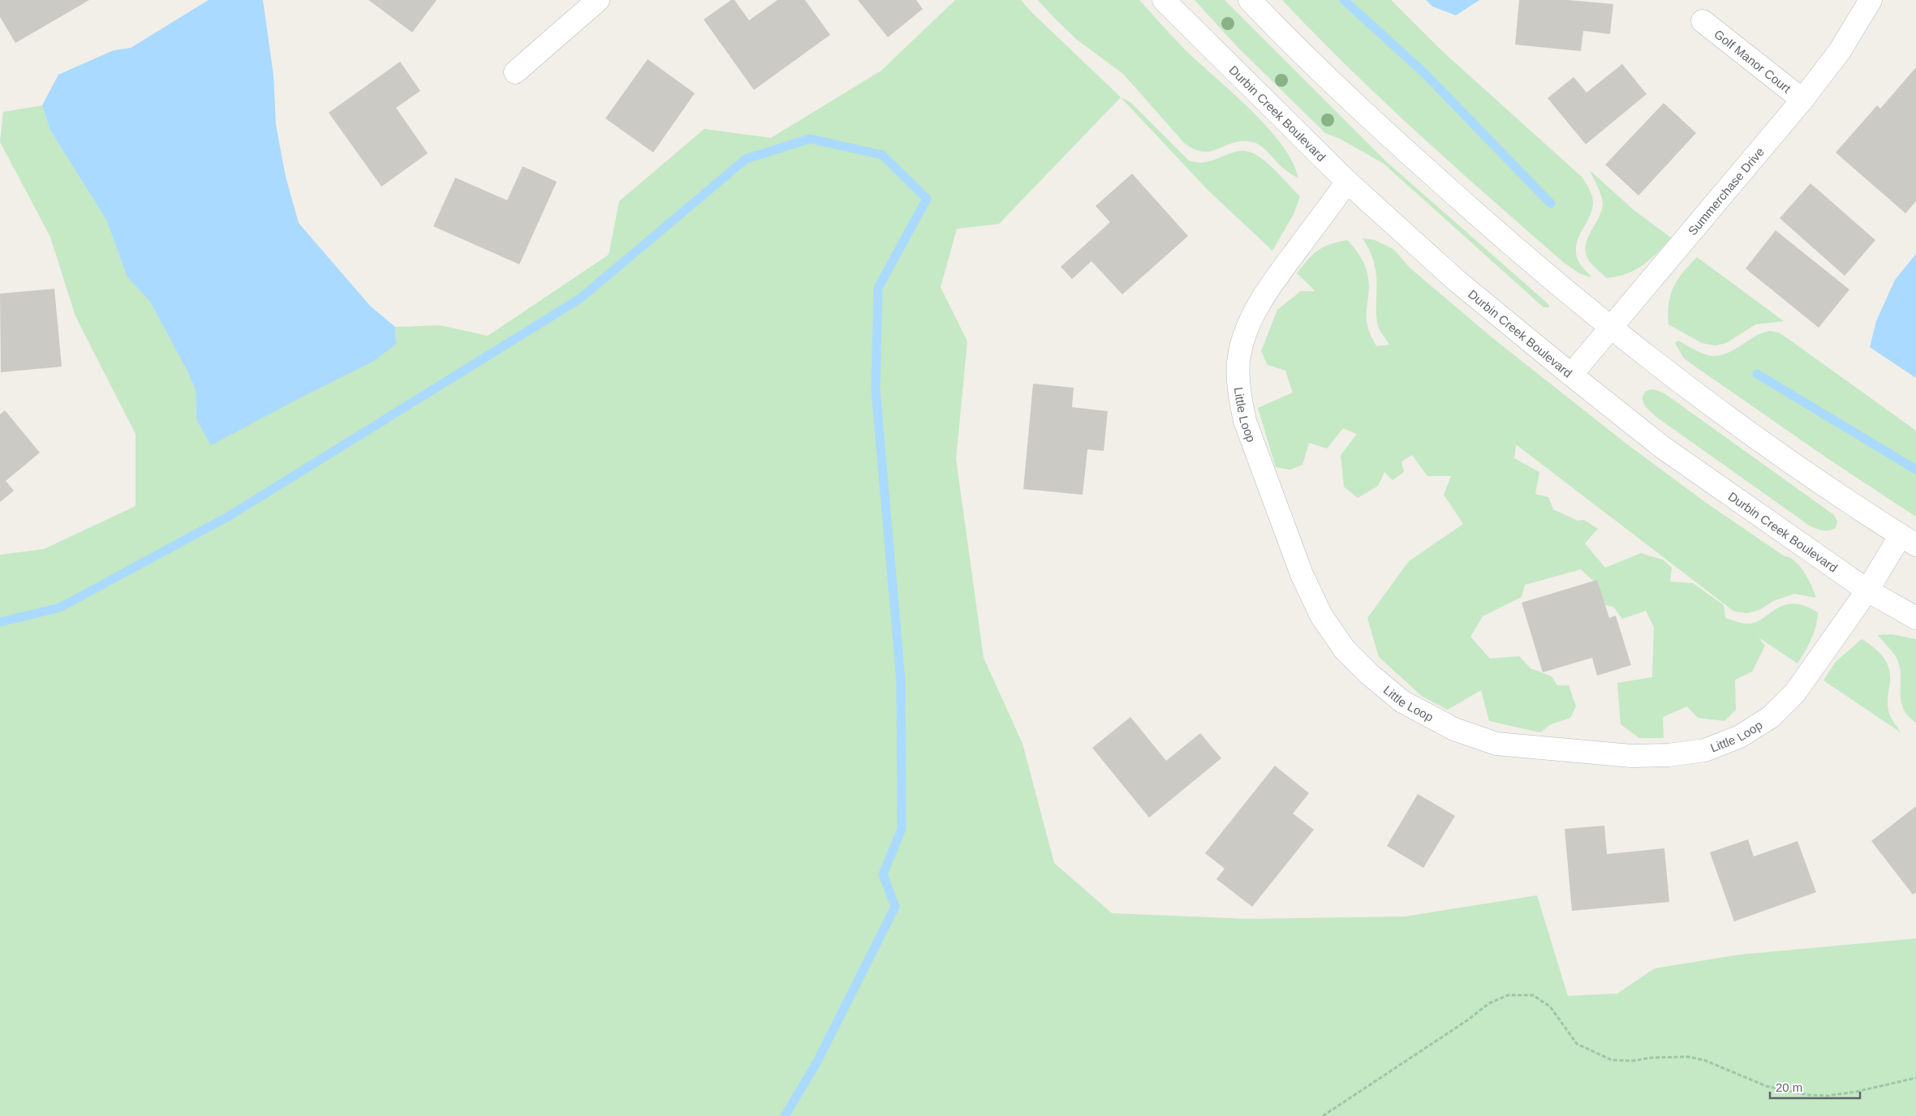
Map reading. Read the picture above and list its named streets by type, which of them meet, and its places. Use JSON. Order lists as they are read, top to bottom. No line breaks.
{"streets":{"street":["Golf Manor Court","Durbin Creek Boulevard","Summerchase Drive","Little Loop"]},"crossings":[["Golf Manor Court","Summerchase Drive"],["Durbin Creek Boulevard","Summerchase Drive"],["Durbin Creek Boulevard","Little Loop"]],"scale_bar":"20 m"}
